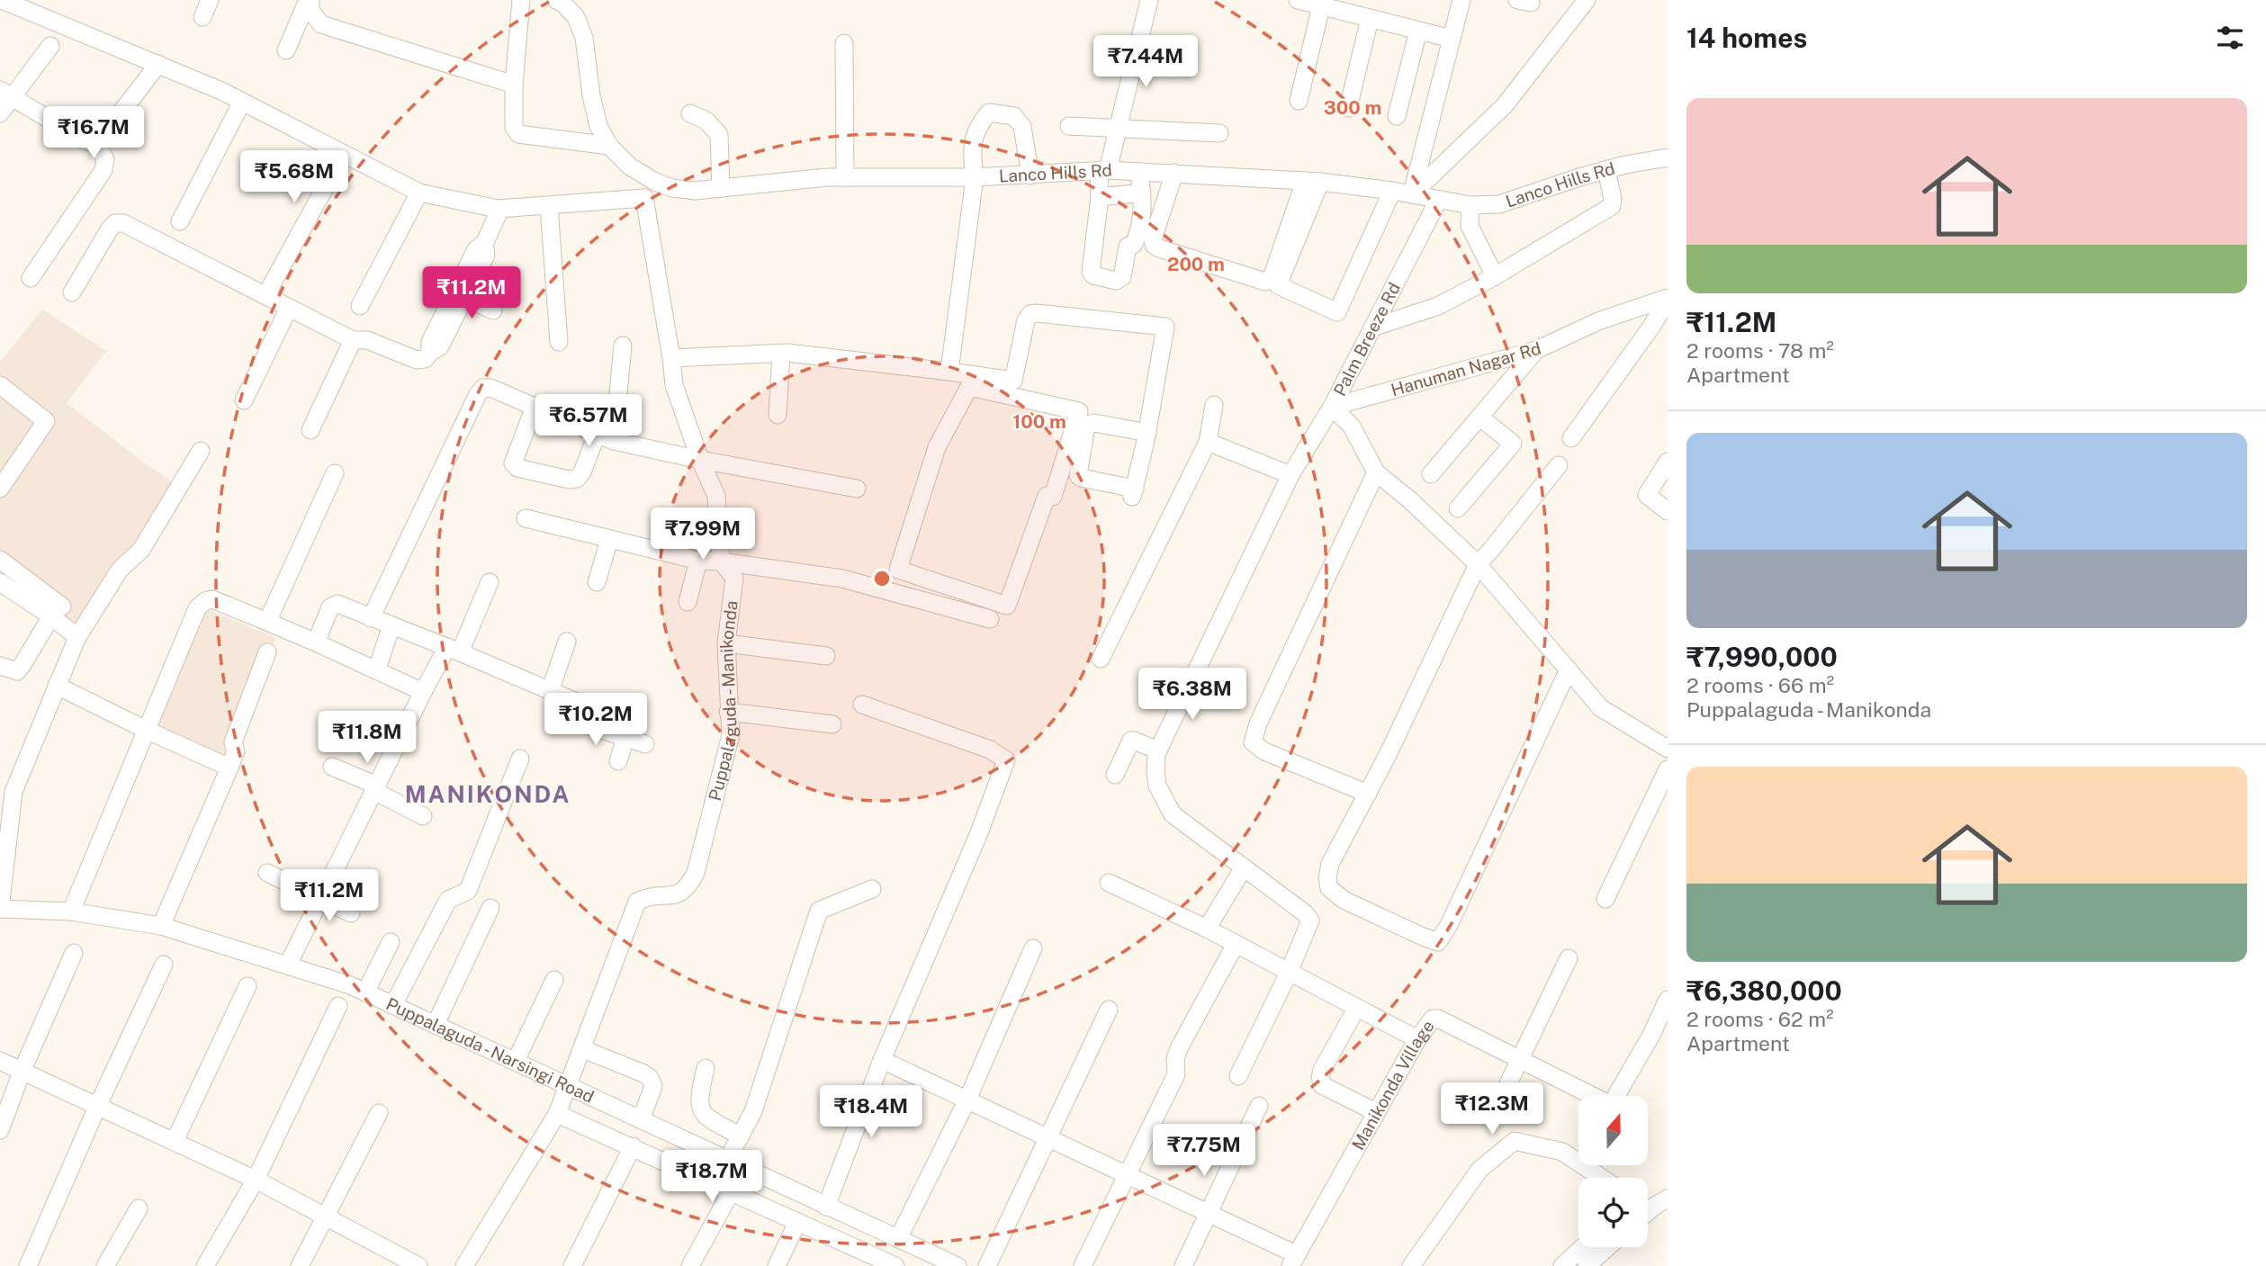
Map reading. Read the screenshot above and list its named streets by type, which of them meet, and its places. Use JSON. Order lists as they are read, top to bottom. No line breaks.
{"streets":{"street":["Lanco Hills Rd","Palm Breeze Rd","Hanuman Nagar Rd","Puppalaguda - Manikonda","Puppalaguda - Narsingi Road","Manikonda Village"]},"crossings":[["Lanco Hills Rd","Palm Breeze Rd"],["Palm Breeze Rd","Hanuman Nagar Rd"],["Puppalaguda - Manikonda","Puppalaguda - Narsingi Road"]],"districts":["MANIKONDA"],"north":"top","page":{"heading":"14 homes","price":["₹7.44M","₹16.7M","₹5.68M","₹11.2M","₹6.57M","₹7.99M","₹6.38M","₹10.2M","₹11.8M","₹11.2M","₹12.3M","₹18.4M","₹7.75M","₹18.7M"],"list":[{"name":"₹11.2M","note":"2 rooms · 78 m² · Apartment"},{"name":"₹7,990,000","note":"2 rooms · 66 m² · Puppalaguda - Manikonda"},{"name":"₹6,380,000","note":"2 rooms · 62 m² · Apartment"}]},"rings":["300 m","200 m","100 m"]}
